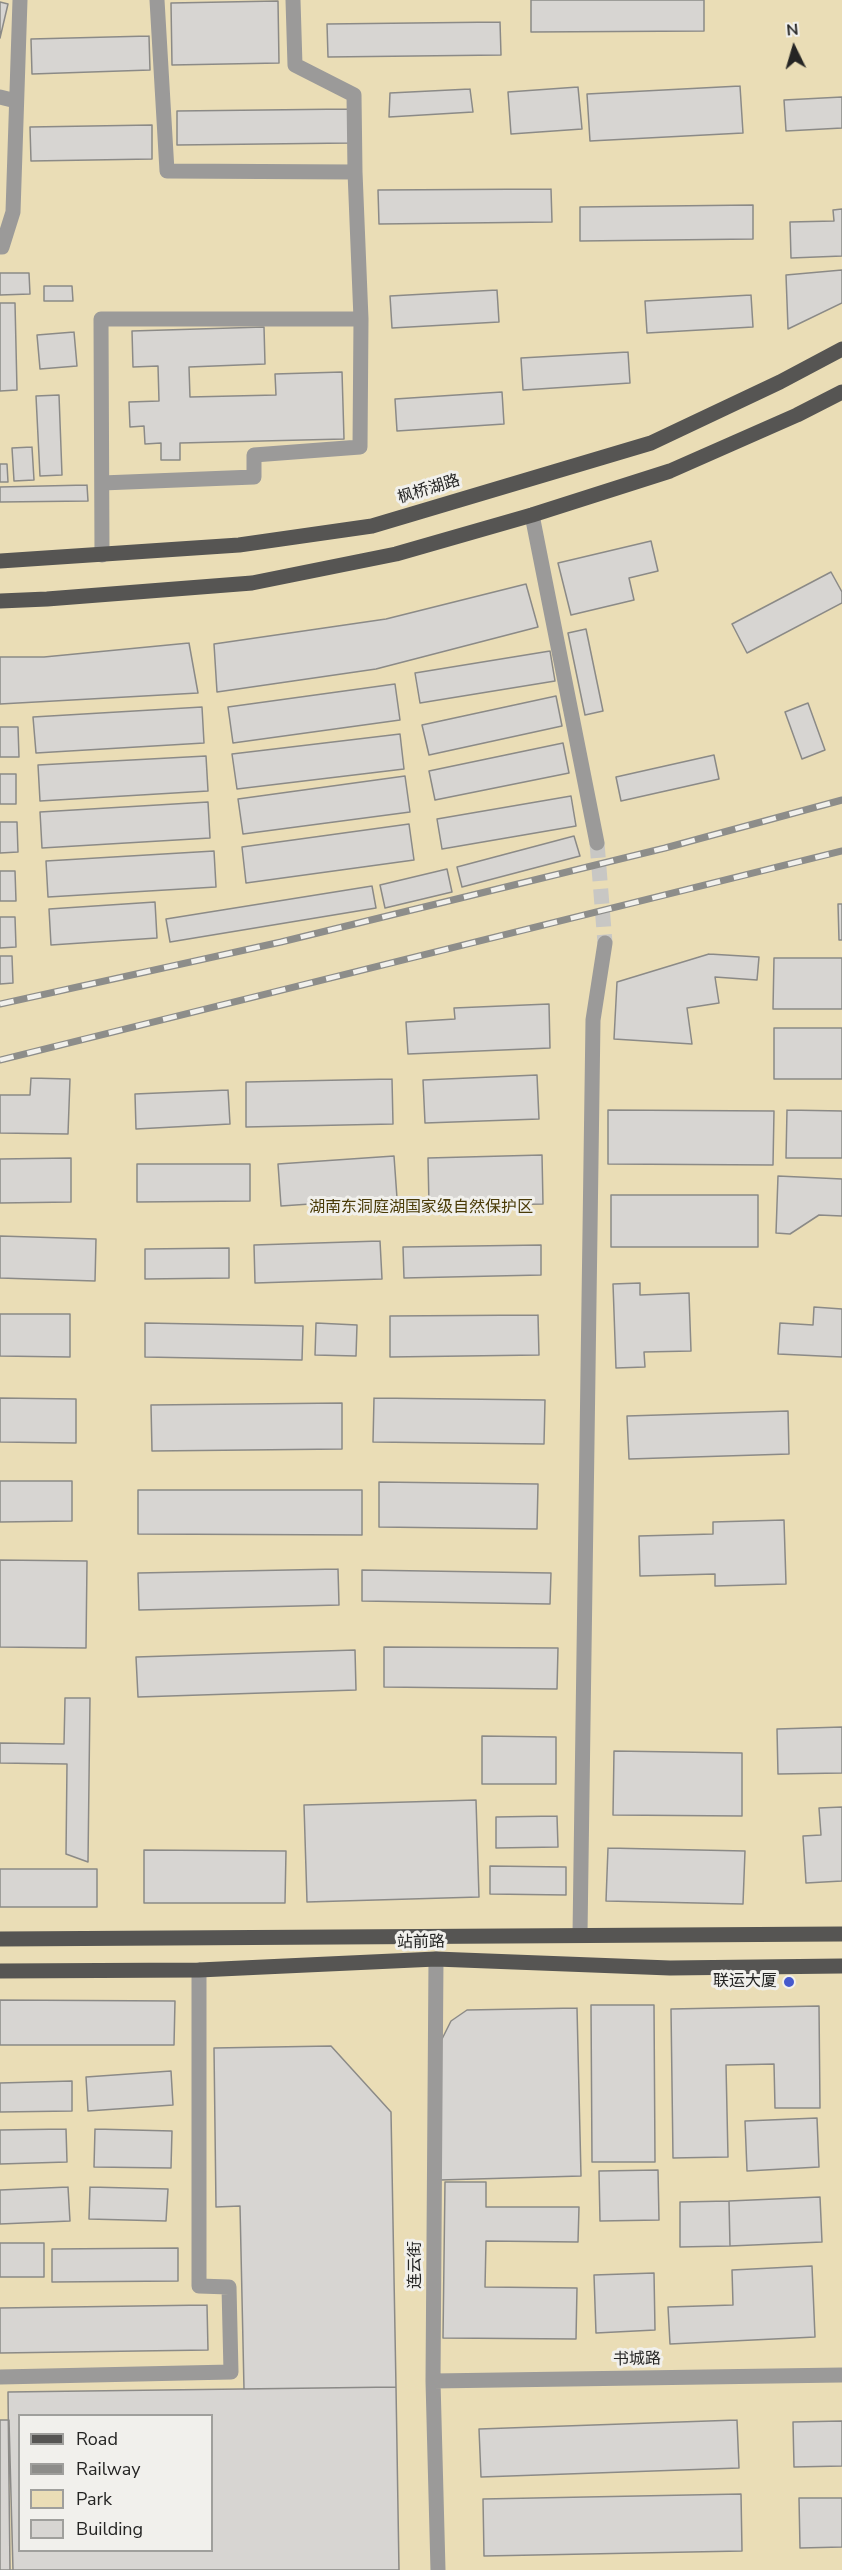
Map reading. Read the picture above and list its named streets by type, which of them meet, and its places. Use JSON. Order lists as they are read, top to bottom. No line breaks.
{"streets":{"main road":["枫桥湖路","站前路"],"street":["连云街","书城路"]},"crossings":[["站前路","连云街"],["连云街","书城路"]],"parks":["湖南东洞庭湖国家级自然保护区"],"places":["联运大厦"],"legend":["Road","Railway","Park","Building"],"north":"top"}
